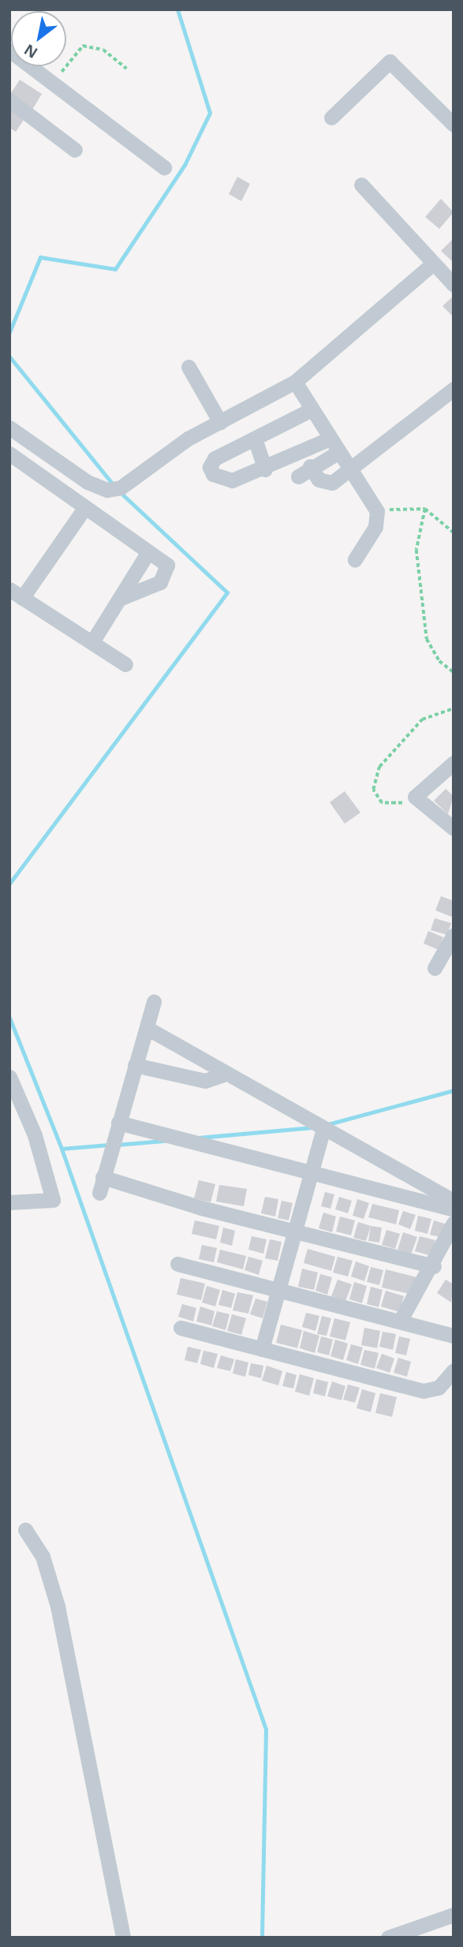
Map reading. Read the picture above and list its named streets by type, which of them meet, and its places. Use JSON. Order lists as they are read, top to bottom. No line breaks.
{"north":"bottom left"}
